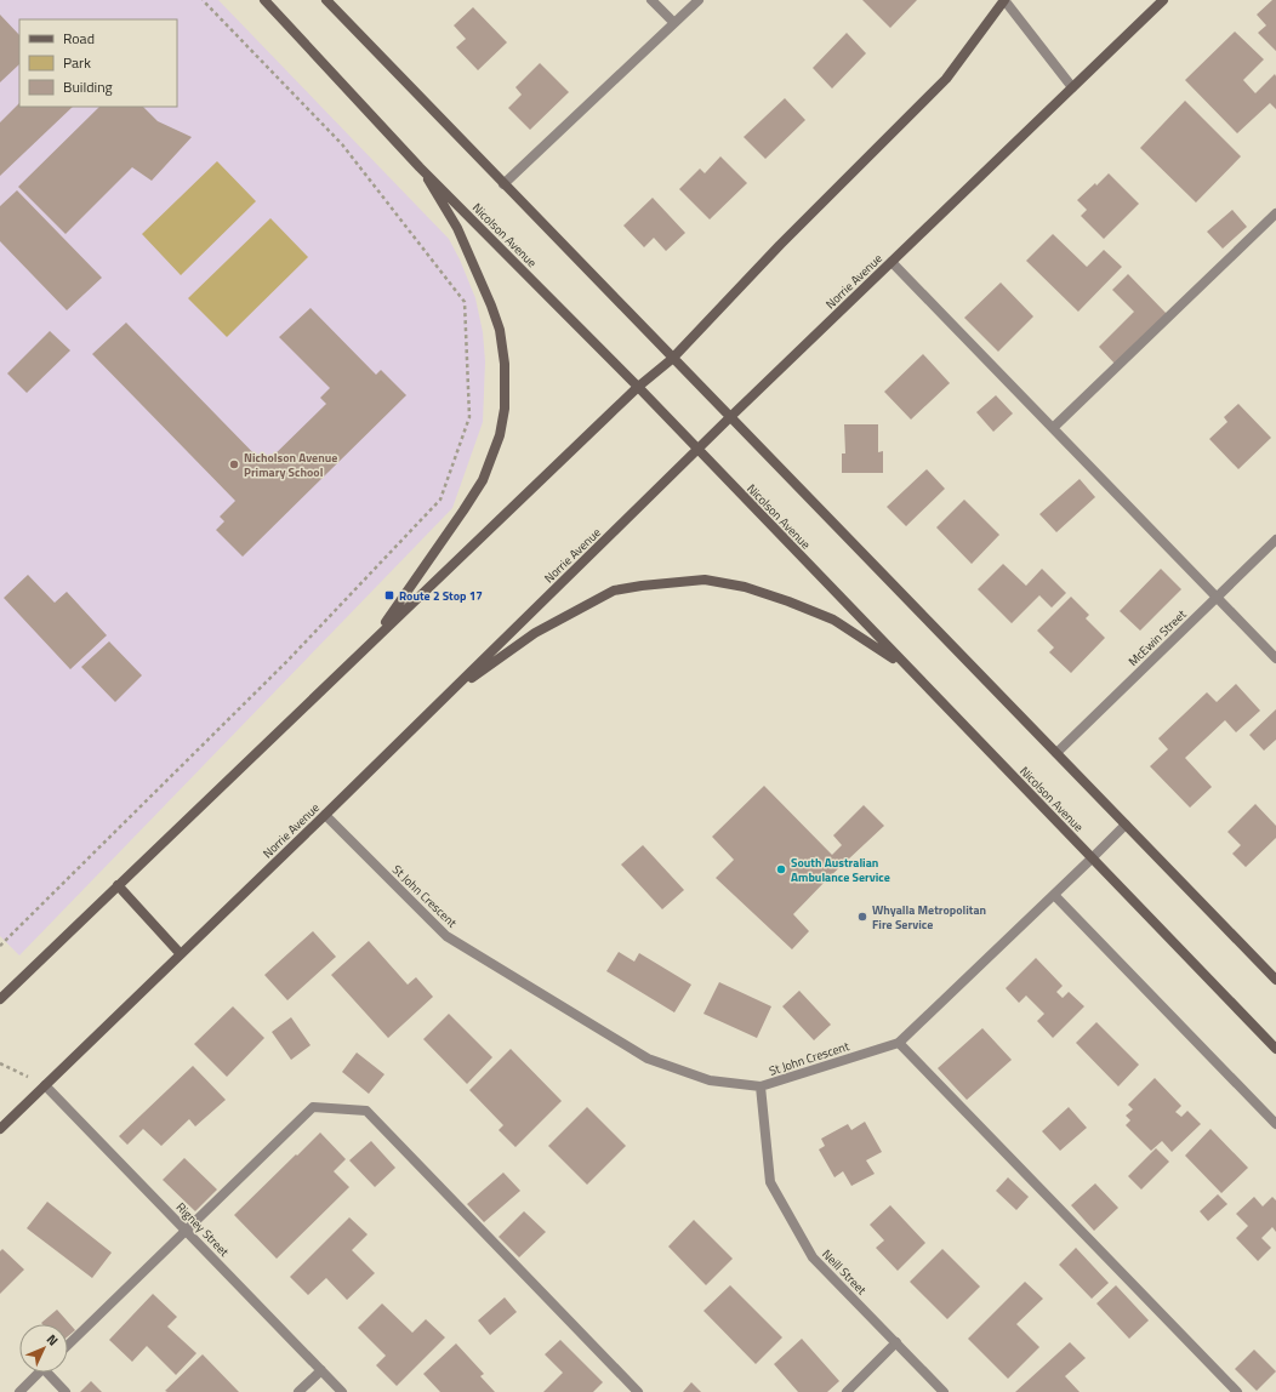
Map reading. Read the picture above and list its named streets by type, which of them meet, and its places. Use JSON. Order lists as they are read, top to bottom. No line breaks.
{"streets":{"main road":["Nicolson Avenue","Norrie Avenue"],"street":["McEwin Street","St John Crescent","Rigney Street","Neill Street"]},"crossings":[["Nicolson Avenue","Norrie Avenue"],["Nicolson Avenue","St John Crescent"],["Norrie Avenue","St John Crescent"],["Norrie Avenue","Rigney Street"],["St John Crescent","Neill Street"]],"places":{"other":["Nicholson Avenue Primary School","South Australian Ambulance Service","Whyalla Metropolitan Fire Service"],"transit":["Route 2 Stop 17"]},"legend":["Road","Park","Building"],"north":"top right"}
